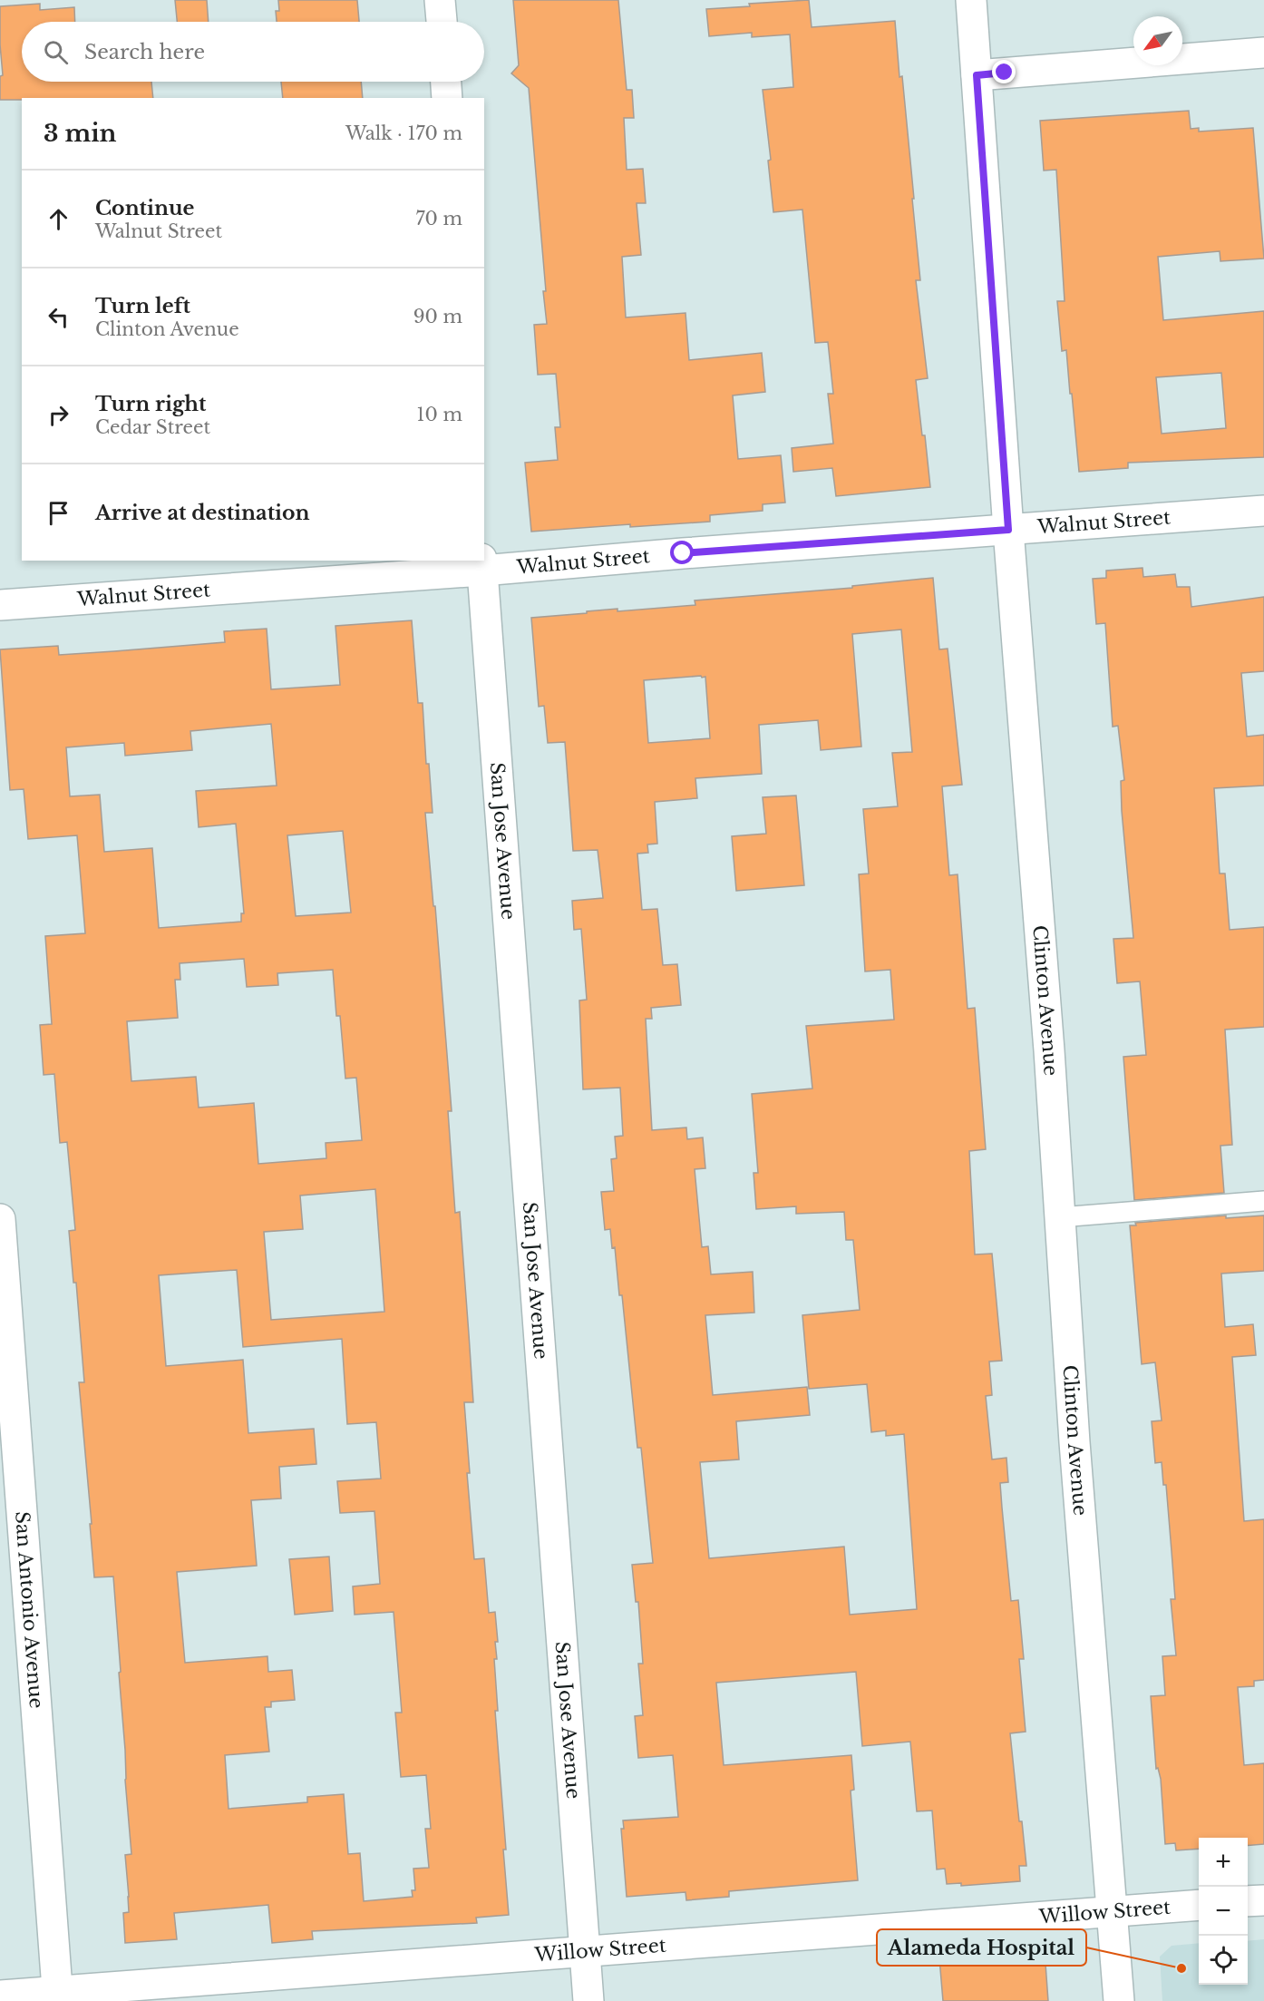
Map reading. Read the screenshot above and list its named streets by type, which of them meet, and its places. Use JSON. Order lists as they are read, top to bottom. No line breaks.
{"streets":{"street":["Walnut Street","San Jose Avenue","Clinton Avenue","San Antonio Avenue","Willow Street"]},"crossings":[["Walnut Street","San Jose Avenue"],["Walnut Street","Clinton Avenue"],["San Jose Avenue","Willow Street"],["Clinton Avenue","Willow Street"],["San Antonio Avenue","Willow Street"]],"places":["Alameda Hospital"],"north":"bottom left","page":{"search":"Search here","heading":["3 min","Walk · 170 m"],"list":[["Continue","Walnut Street","70 m"],["Turn left","Clinton Avenue","90 m"],["Turn right","Cedar Street","10 m"],"Arrive at destination"],"map_buttons":["+","−"]}}
